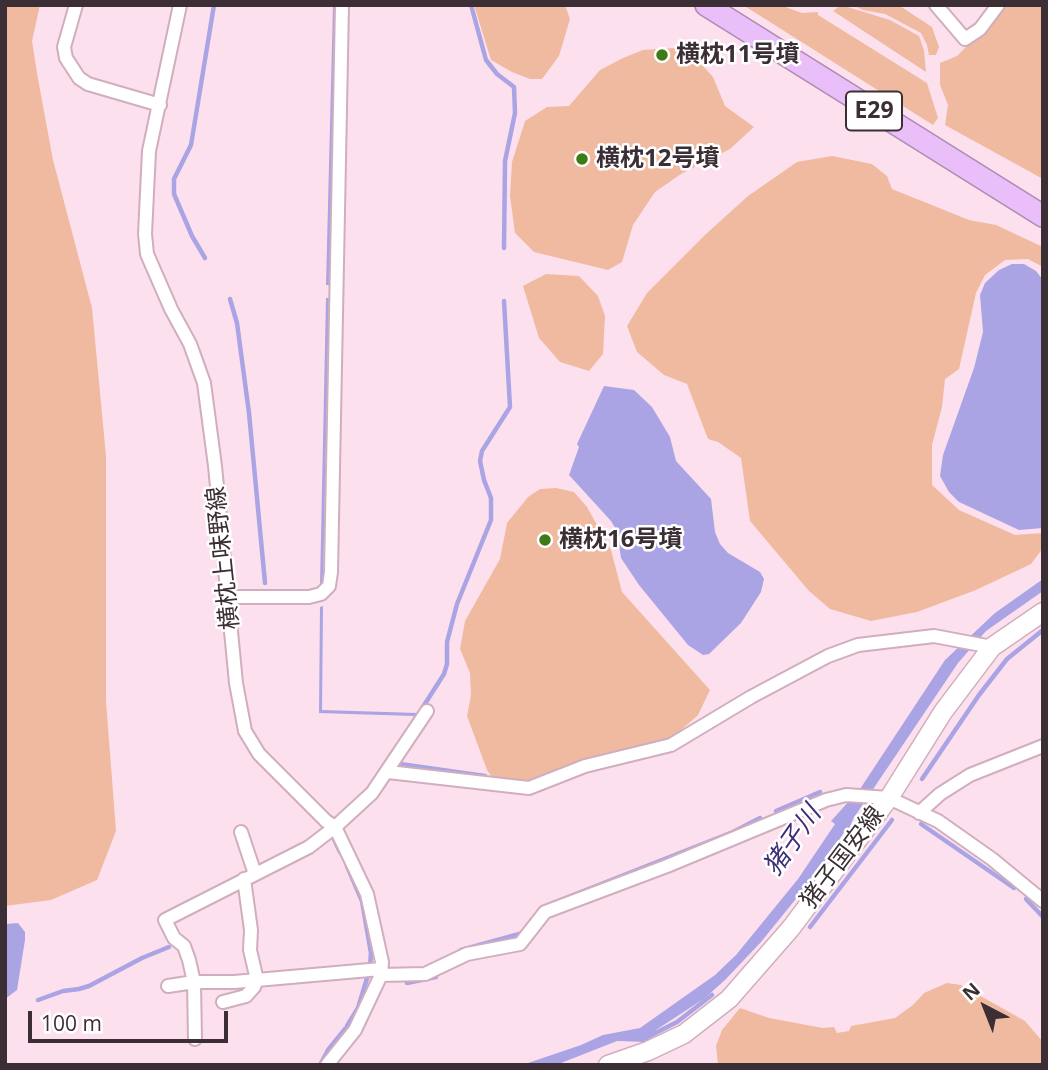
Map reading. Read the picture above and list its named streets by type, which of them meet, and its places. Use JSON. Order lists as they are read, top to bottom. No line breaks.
{"streets":{"highway":["E29"],"main road":["猪子国安線"],"street":["横枕上味野線"]},"water":["猪子川"],"places":["横枕11号墳","横枕12号墳","横枕16号墳"],"scale_bar":"100 m","north":"top left"}
